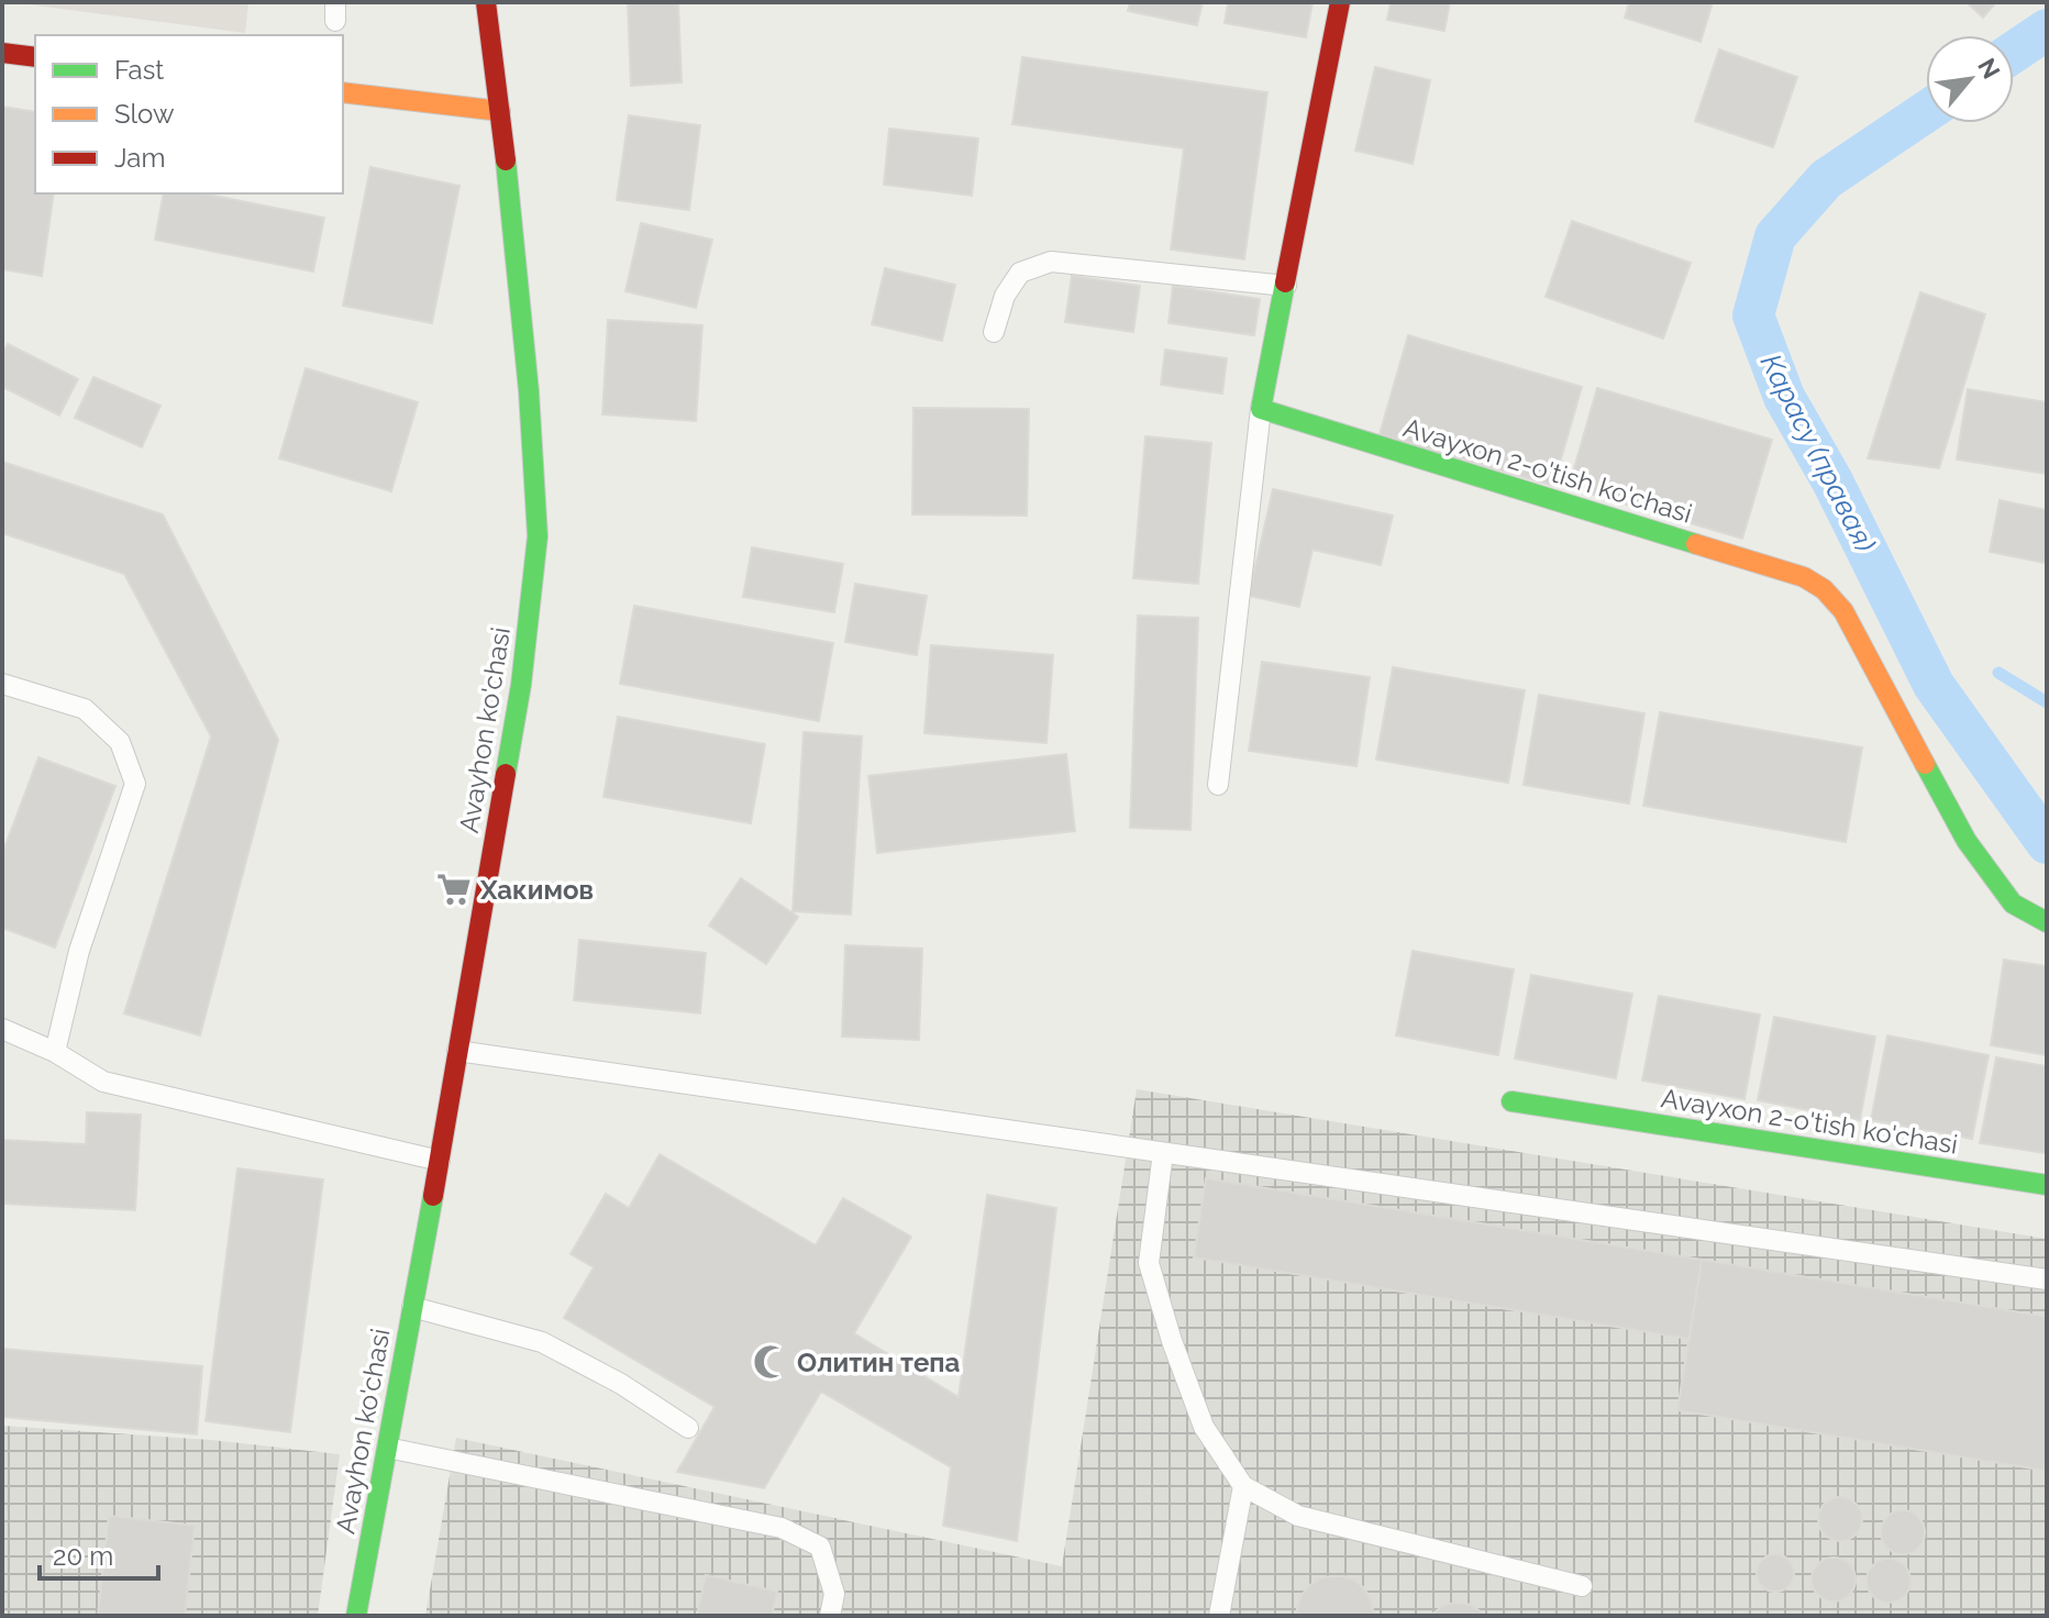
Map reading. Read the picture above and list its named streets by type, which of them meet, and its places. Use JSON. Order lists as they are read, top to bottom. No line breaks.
{"streets":{"street":["Avayxon 2-o'tish ko'chasi","Avayhon ko'chasi"]},"water":["Карасу (правая)"],"places":{"supermarket":["Хакимов"],"mosque":["Олитин тепа"]},"legend":["Fast","Slow","Jam"],"scale_bar":"20 m","north":"top right"}
